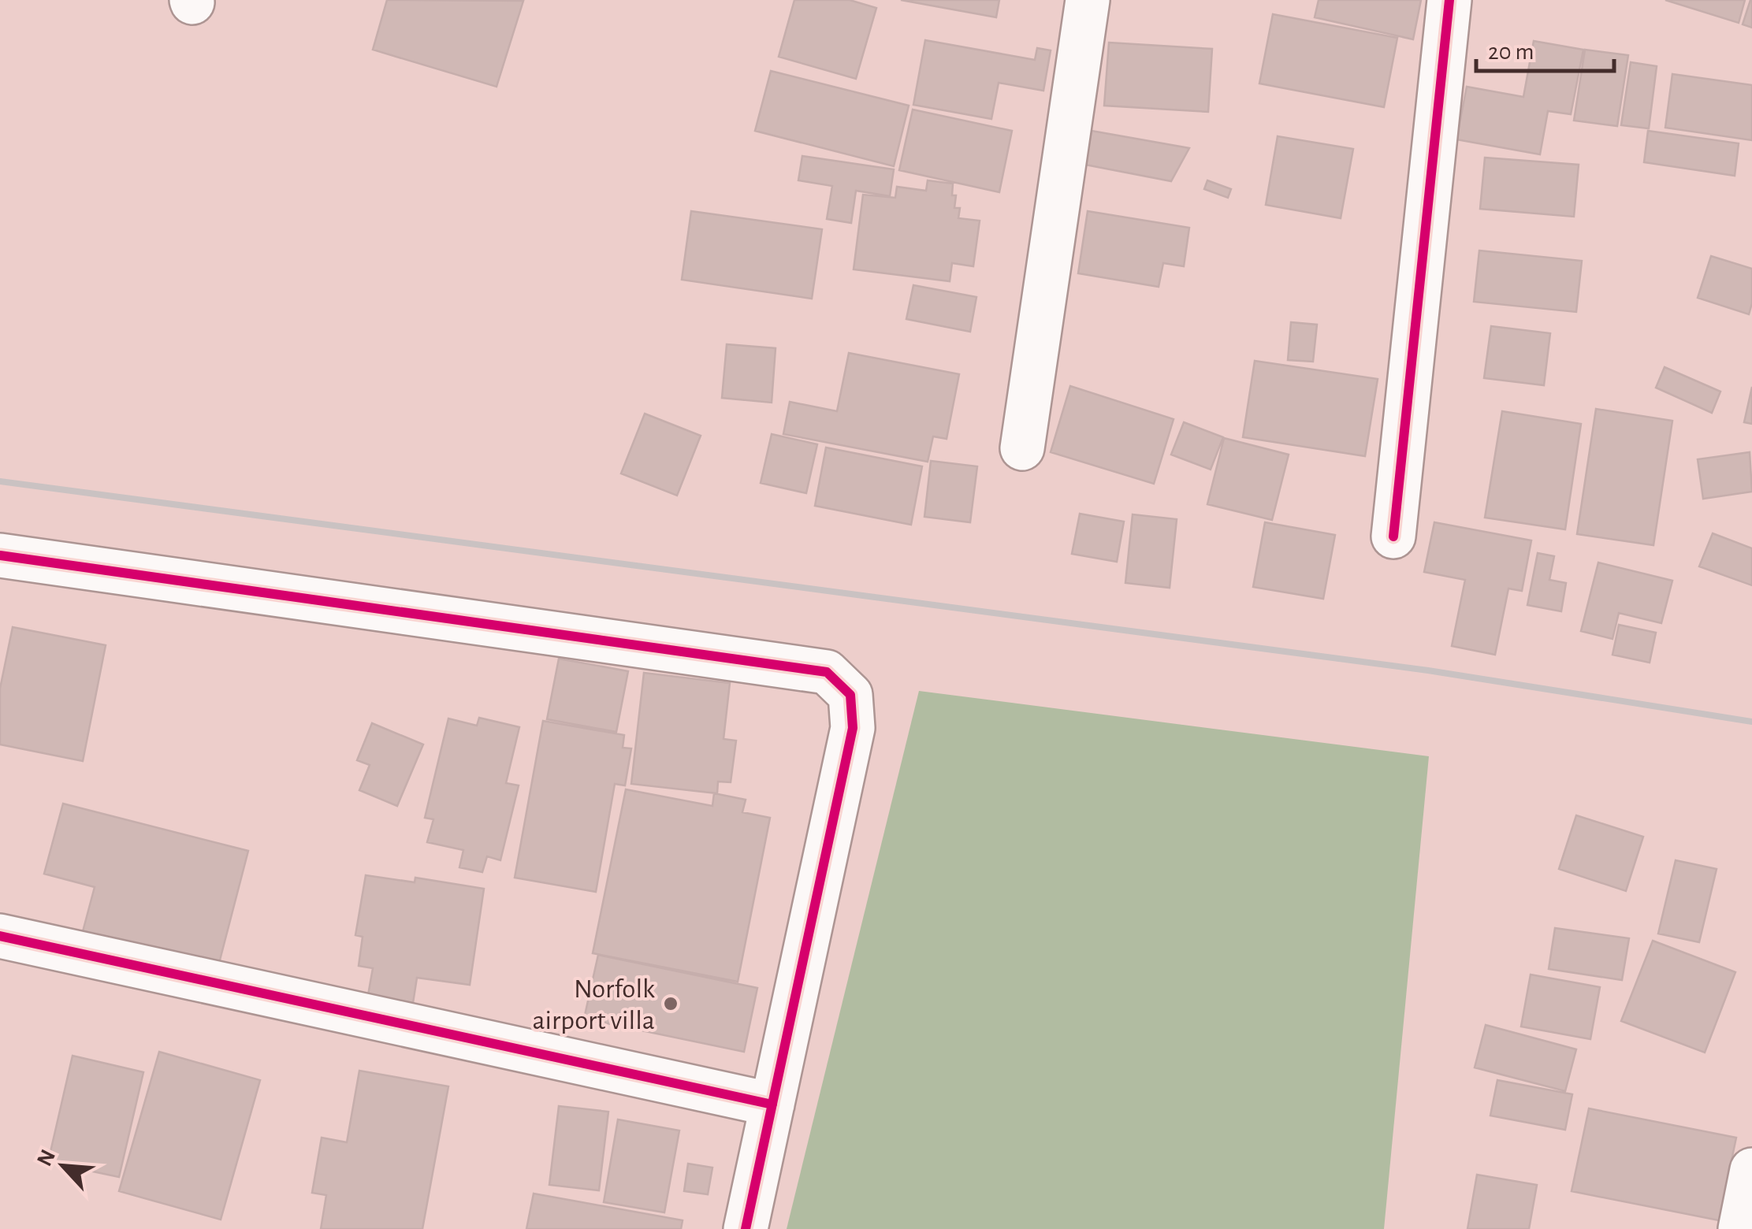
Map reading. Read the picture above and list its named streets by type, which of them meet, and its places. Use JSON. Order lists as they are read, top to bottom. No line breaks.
{"places":["Norfolk airport villa"],"scale_bar":"20 m","north":"top left"}
